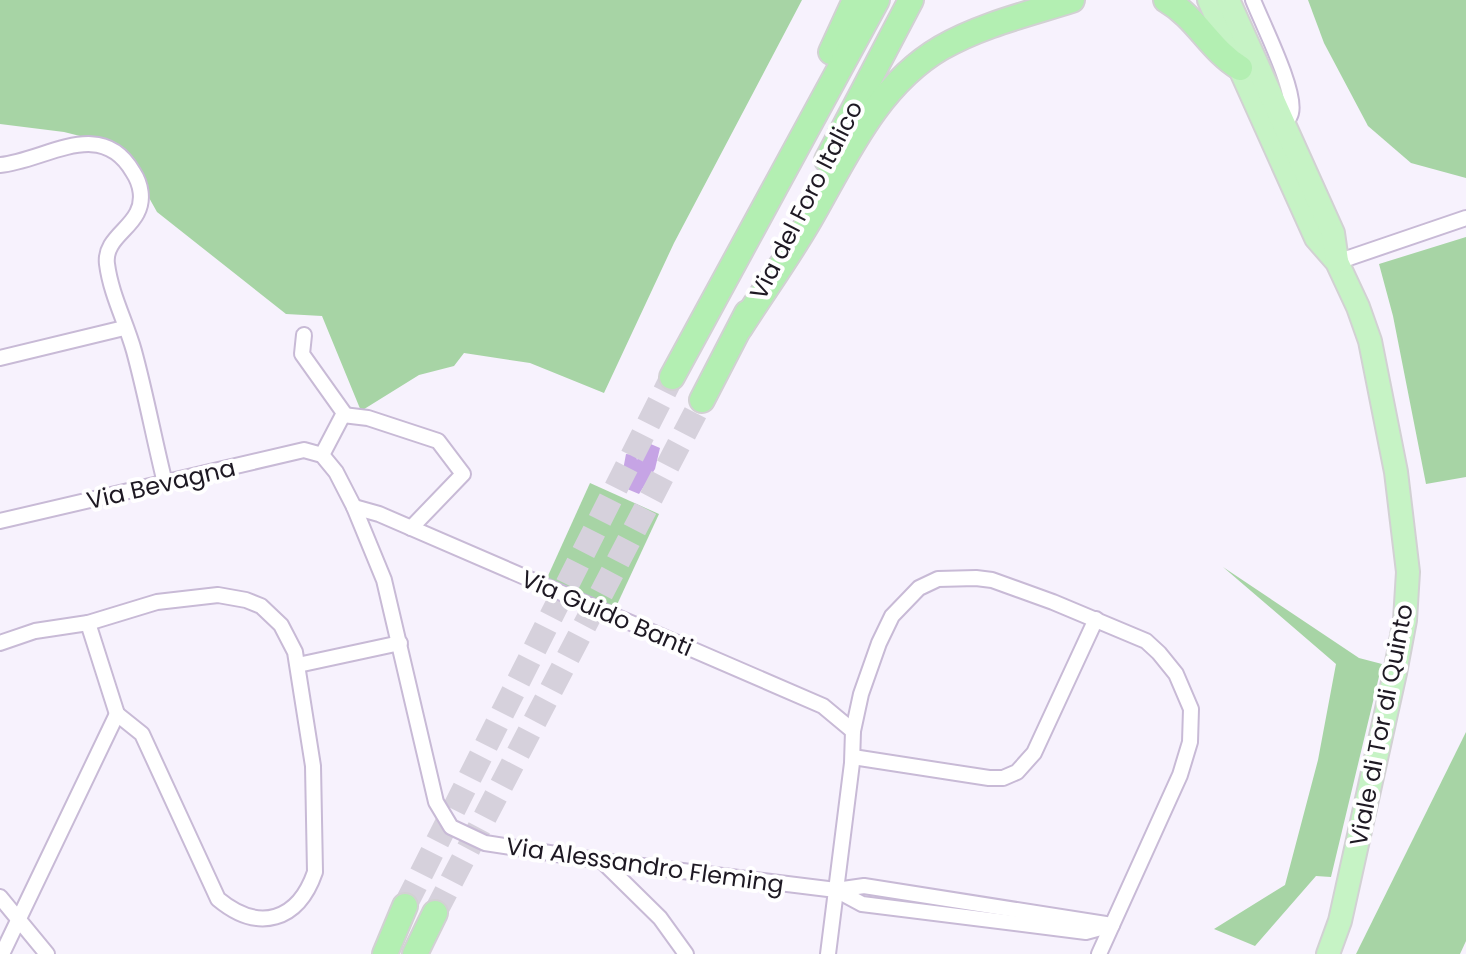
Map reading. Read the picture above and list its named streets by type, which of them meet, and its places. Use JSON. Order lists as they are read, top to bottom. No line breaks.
{"streets":{"highway":["Via del Foro Italico"],"main road":["Viale di Tor di Quinto"],"street":["Via Bevagna","Via Guido Banti","Via Alessandro Fleming"]}}
